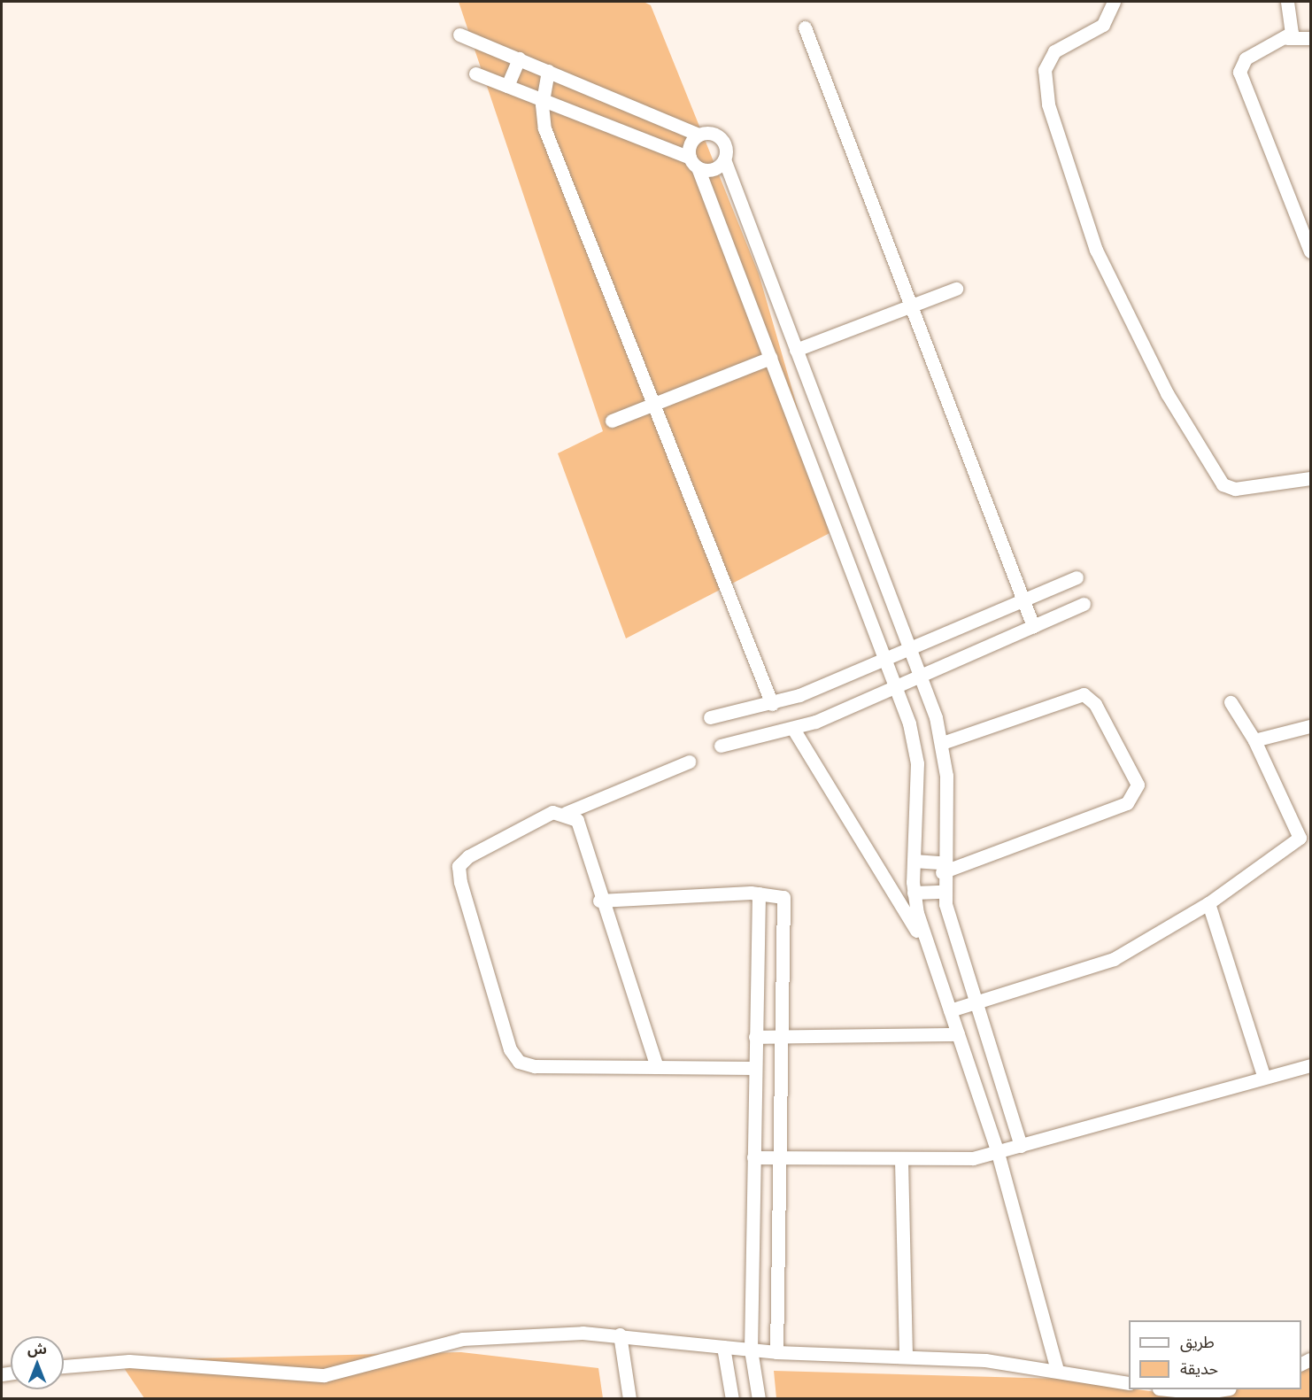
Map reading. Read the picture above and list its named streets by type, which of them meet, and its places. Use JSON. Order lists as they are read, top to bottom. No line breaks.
{"legend":["طريق","حديقة"],"north":"top"}
